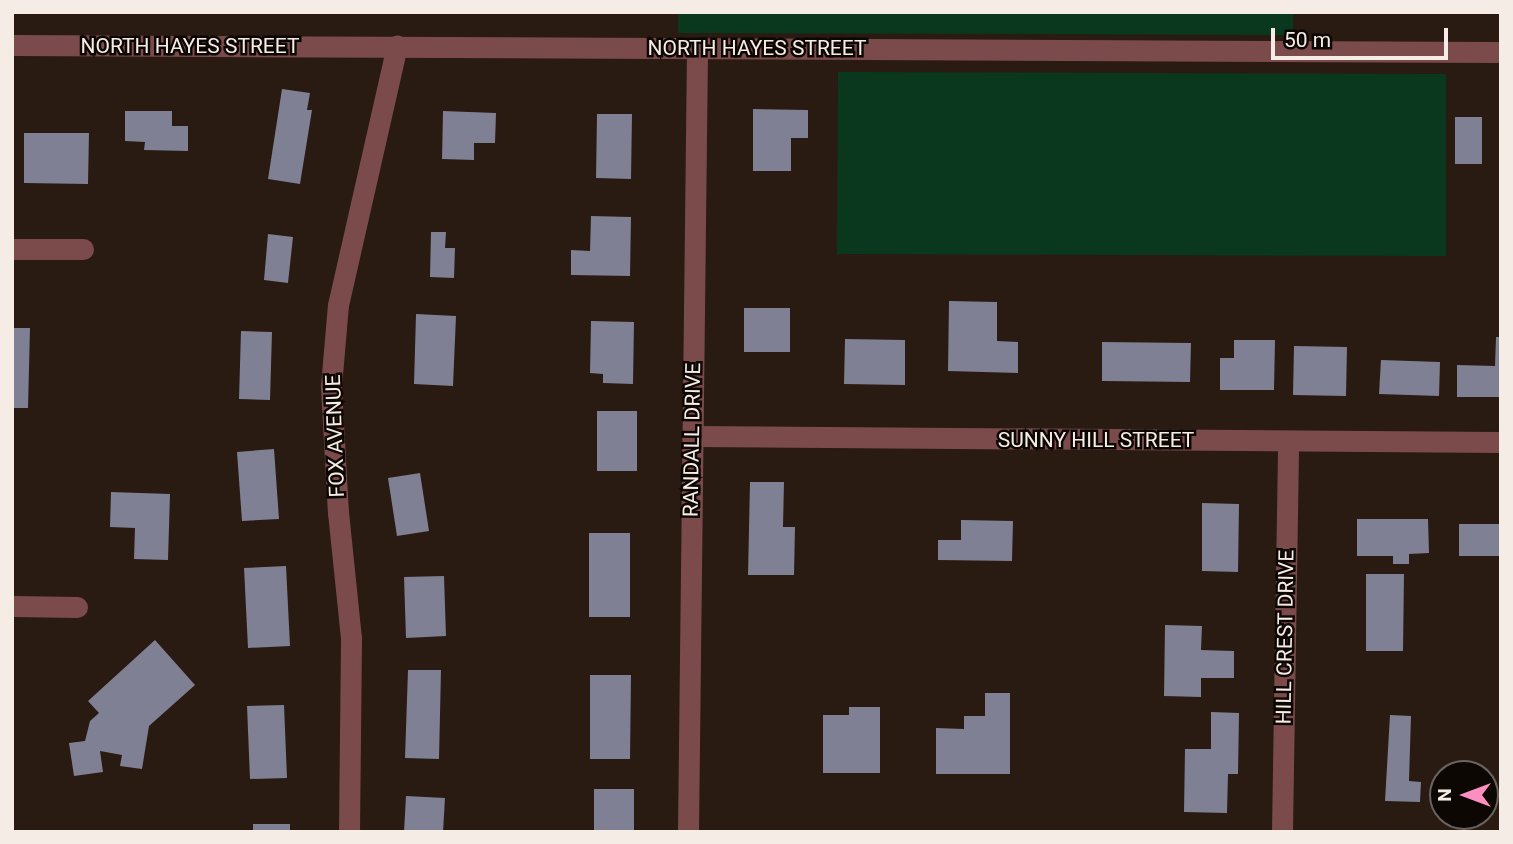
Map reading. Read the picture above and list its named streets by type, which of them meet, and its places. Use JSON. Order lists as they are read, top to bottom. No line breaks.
{"streets":{"street":["NORTH HAYES STREET","FOX AVENUE","RANDALL DRIVE","SUNNY HILL STREET","HILL CREST DRIVE"]},"crossings":[["NORTH HAYES STREET","FOX AVENUE"],["NORTH HAYES STREET","RANDALL DRIVE"],["RANDALL DRIVE","SUNNY HILL STREET"],["SUNNY HILL STREET","HILL CREST DRIVE"]],"scale_bar":"50 m","north":"left"}
